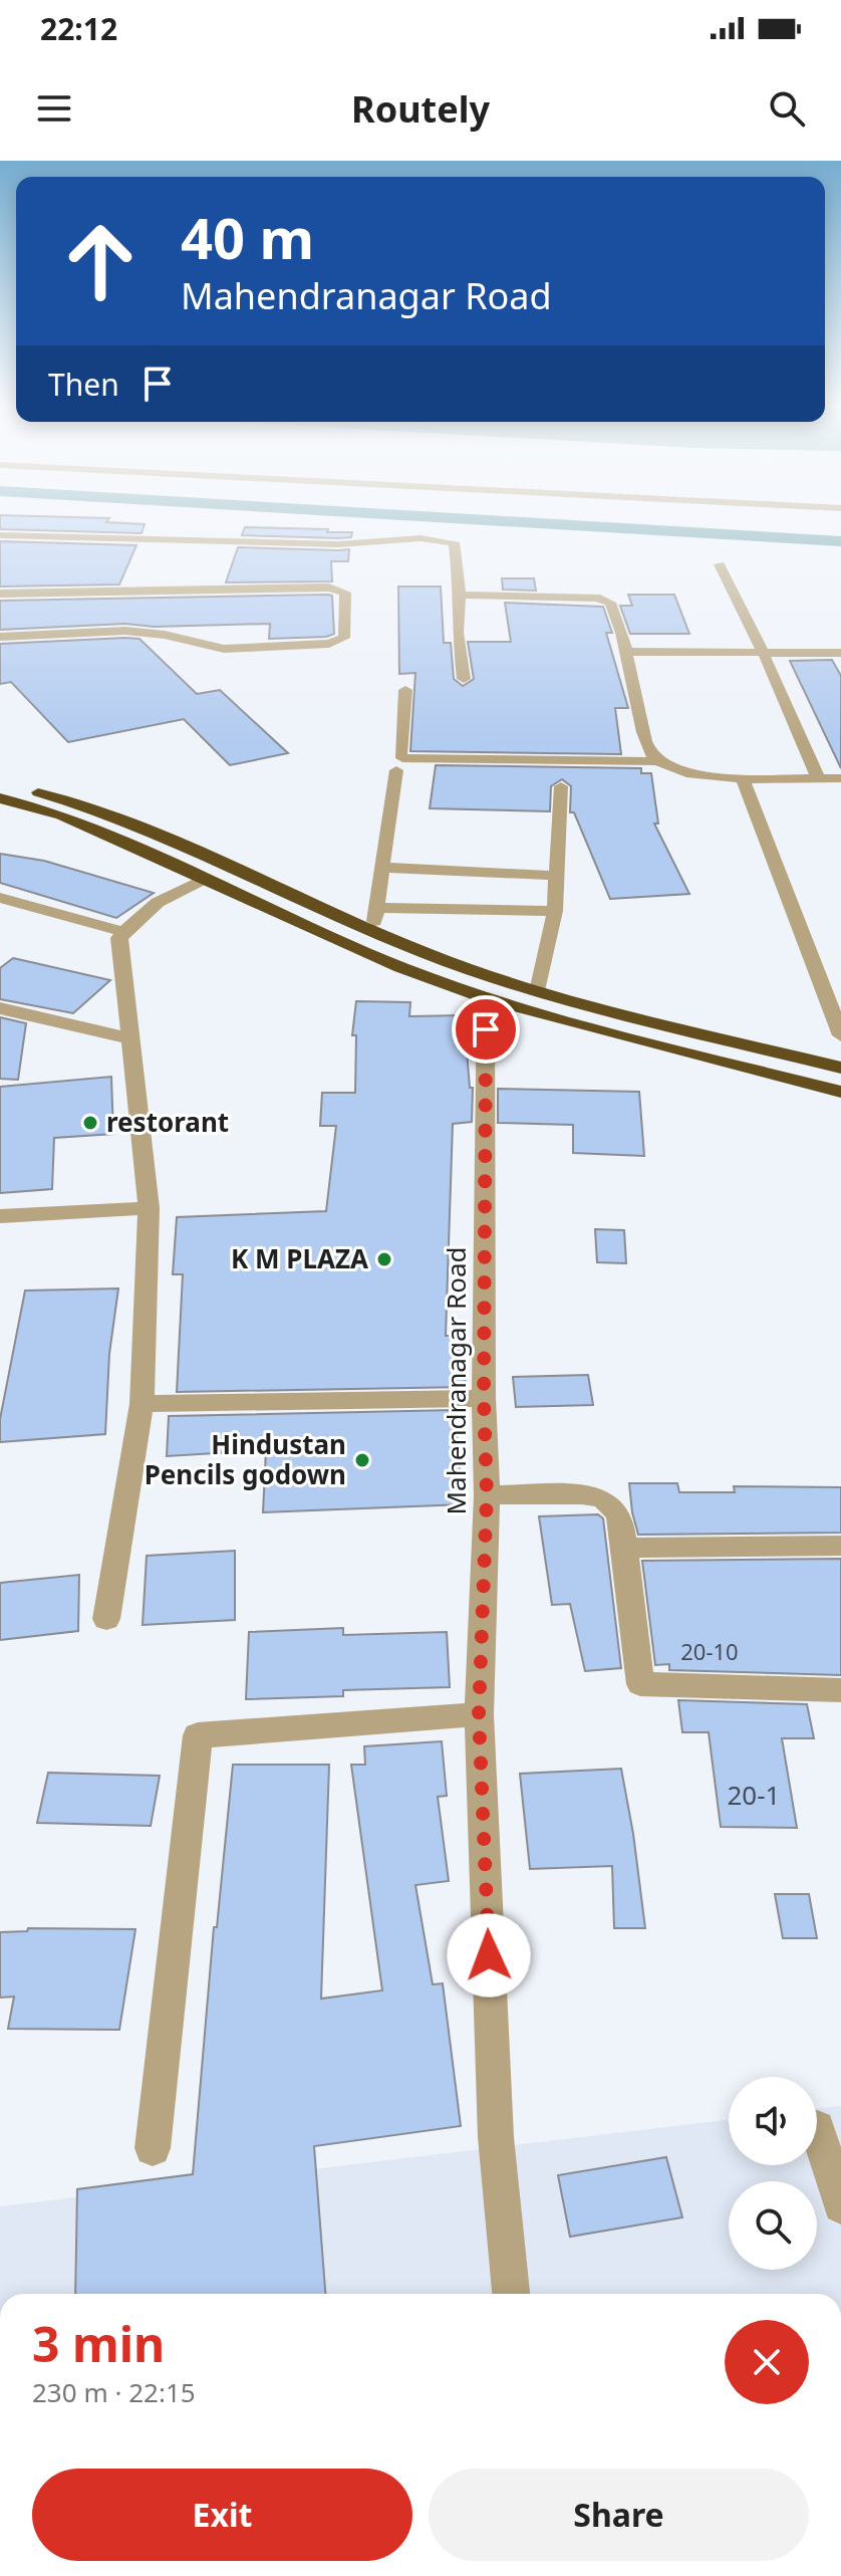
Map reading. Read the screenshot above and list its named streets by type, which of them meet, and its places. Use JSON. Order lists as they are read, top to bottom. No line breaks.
{"streets":{"street":["Mahendranagar Road"]},"places":["restorant","K M PLAZA","Hindustan Pencils godown"],"house_numbers":["20-10","20-1"],"page":{"status":"22:12","header":"Routely","turn":["40 m","Mahendranagar Road"],"then":"Then","heading":["3 min","230 m · 22:15"],"buttons":["Exit","Share"]}}
